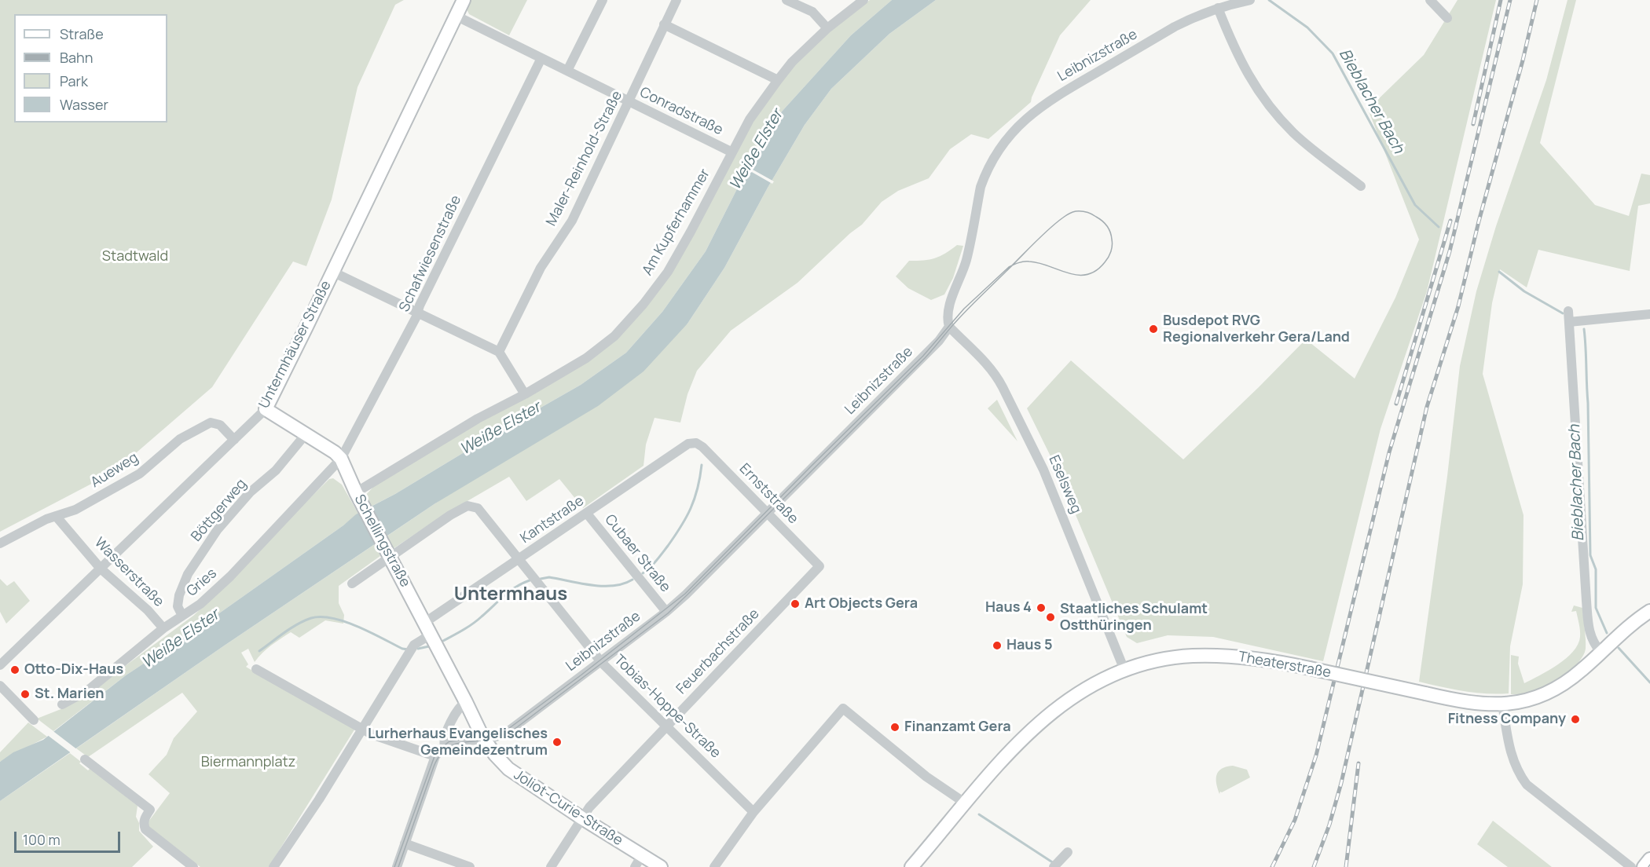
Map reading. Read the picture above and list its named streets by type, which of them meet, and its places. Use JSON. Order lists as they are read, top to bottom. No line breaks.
{"streets":{"main road":["Untermhäuser Straße","Schellingstraße","Theaterstraße","Joliot-Curie-Straße"],"street":["Leibnizstraße","Conradstraße","Maler-Reinhold-Straße","Am Kupferhammer","Schafwiesenstraße","Aueweg","Eselsweg","Ernststraße","Böttgerweg","Kantstraße","Cubaer Straße","Wasserstraße","Gries","Feuerbachstraße","Tobias-Hoppe-Straße"]},"crossings":[["Leibnizstraße","Eselsweg"],["Leibnizstraße","Ernststraße"],["Leibnizstraße","Cubaer Straße"],["Leibnizstraße","Tobias-Hoppe-Straße"],["Leibnizstraße","Joliot-Curie-Straße"],["Conradstraße","Maler-Reinhold-Straße"],["Conradstraße","Am Kupferhammer"],["Conradstraße","Schafwiesenstraße"],["Conradstraße","Untermhäuser Straße"],["Am Kupferhammer","Schellingstraße"],["Schafwiesenstraße","Schellingstraße"],["Schafwiesenstraße","Gries"],["Untermhäuser Straße","Aueweg"],["Untermhäuser Straße","Schellingstraße"],["Untermhäuser Straße","Wasserstraße"],["Aueweg","Wasserstraße"],["Eselsweg","Theaterstraße"],["Ernststraße","Kantstraße"],["Ernststraße","Feuerbachstraße"],["Böttgerweg","Schellingstraße"],["Böttgerweg","Gries"],["Kantstraße","Schellingstraße"],["Kantstraße","Cubaer Straße"],["Kantstraße","Tobias-Hoppe-Straße"],["Schellingstraße","Gries"],["Schellingstraße","Tobias-Hoppe-Straße"],["Schellingstraße","Joliot-Curie-Straße"],["Wasserstraße","Gries"],["Feuerbachstraße","Tobias-Hoppe-Straße"],["Feuerbachstraße","Joliot-Curie-Straße"]],"districts":["Untermhaus"],"water":["Bieblacher Bach","Weiße Elster"],"parks":["Stadtwald","Biermannplatz"],"places":["Busdepot RVG Regionalverkehr Gera/Land","Art Objects Gera","Haus 4","Staatliches Schulamt Ostthüringen","Haus 5","Otto-Dix-Haus","St. Marien","Fitness Company","Finanzamt Gera","Lurherhaus Evangelisches Gemeindezentrum"],"legend":["Straße","Bahn","Park","Wasser"],"scale_bar":"100 m"}
